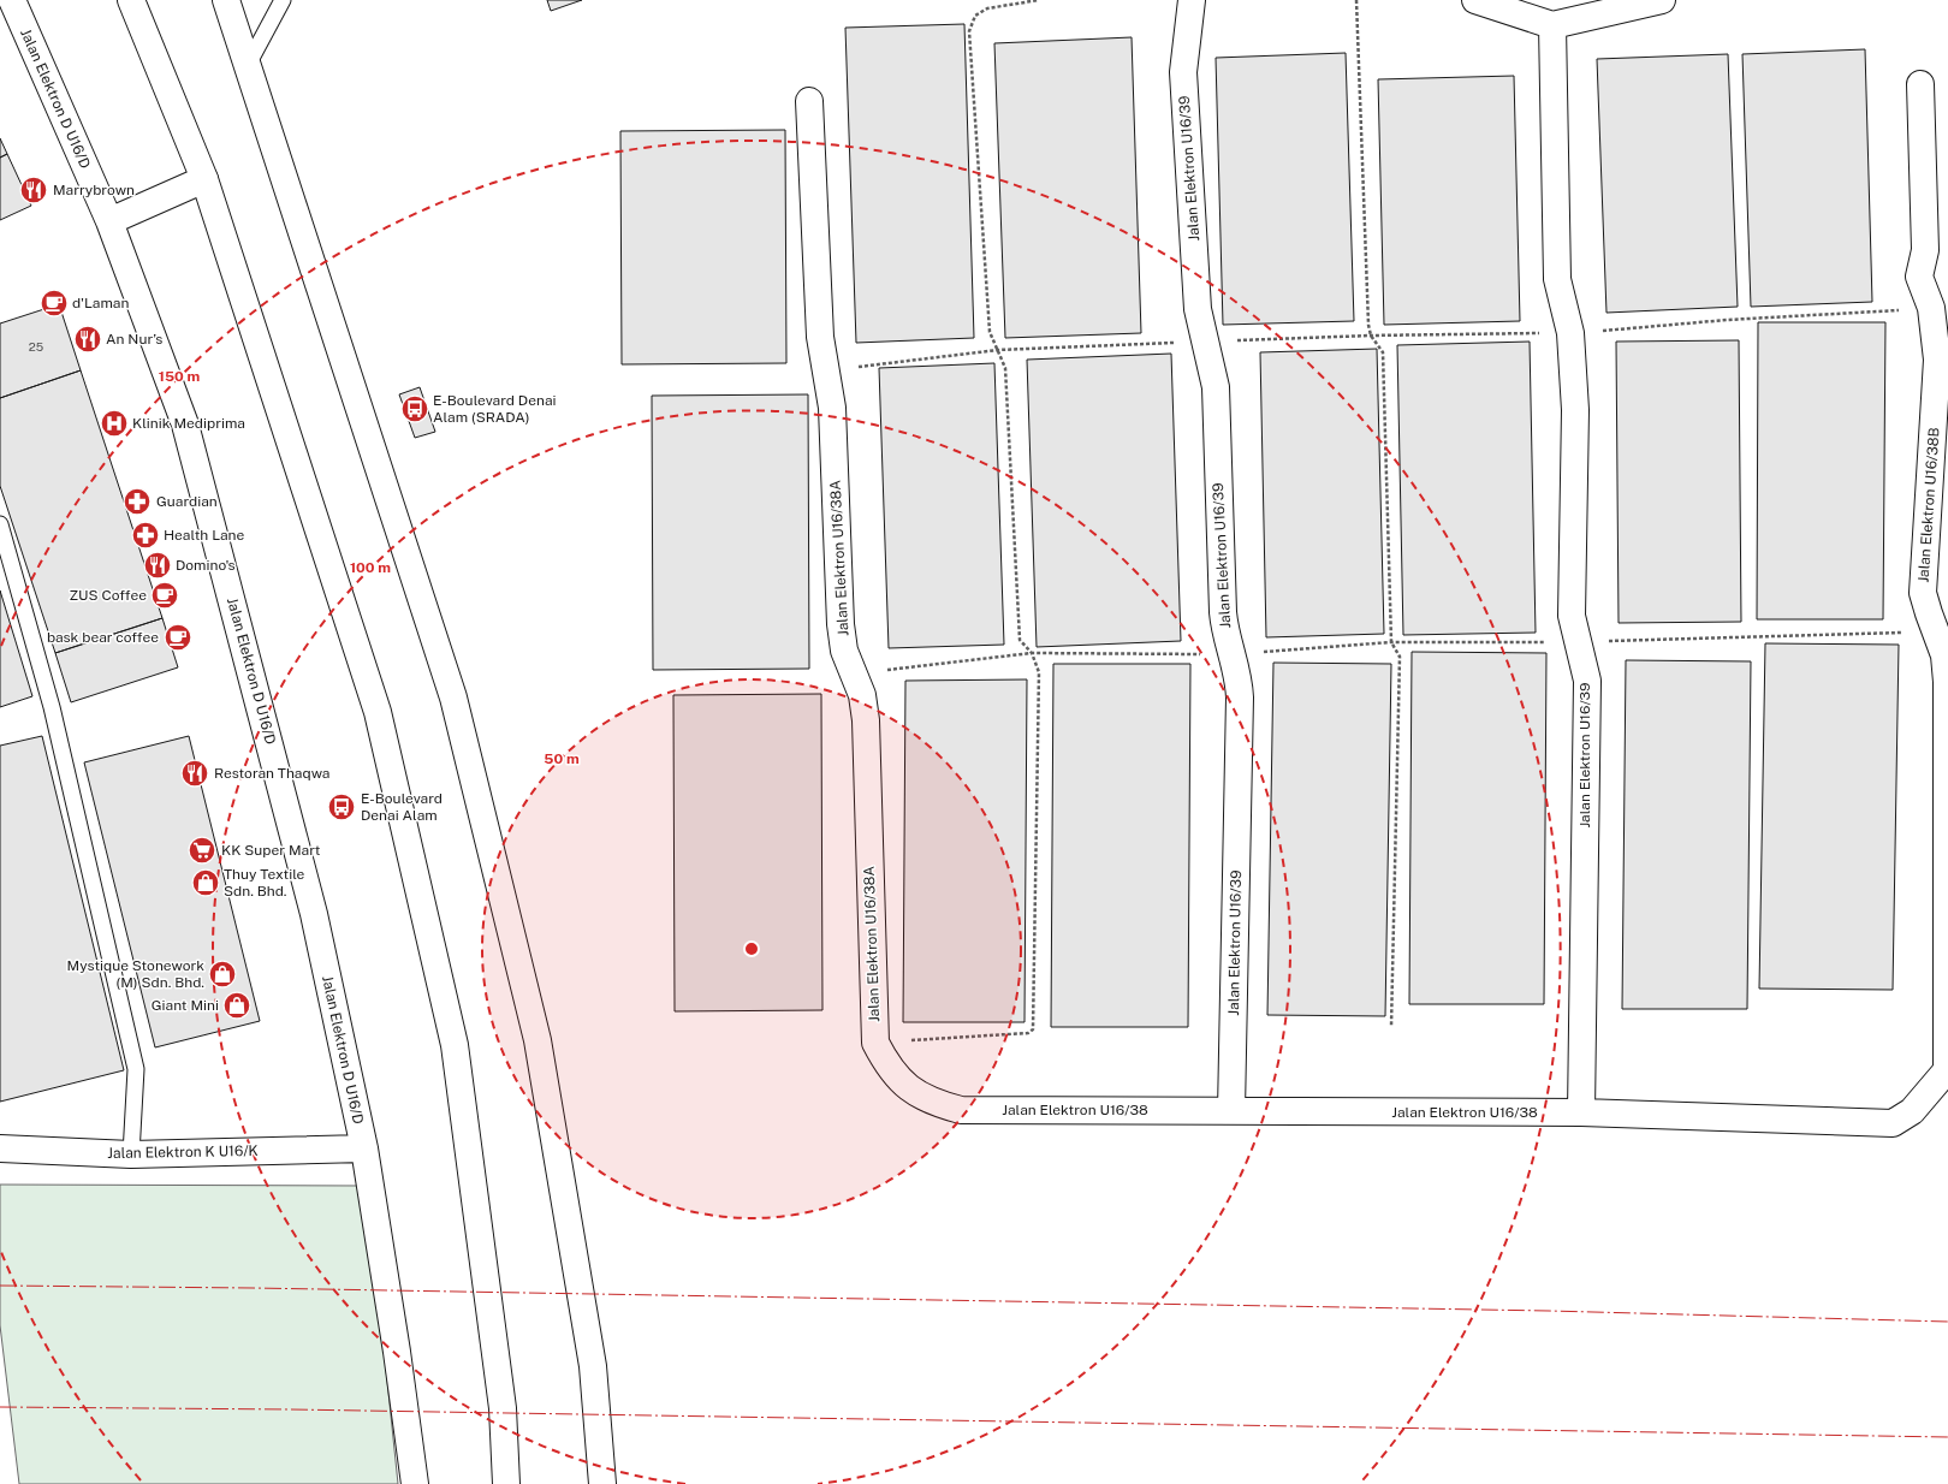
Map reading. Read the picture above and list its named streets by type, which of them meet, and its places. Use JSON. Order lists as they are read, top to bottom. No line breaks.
{"streets":{"street":["Jalan Elektron D U16/D","Jalan Elektron U16/39","Jalan Elektron U16/38B","Jalan Elektron U16/38A","Jalan Elektron U16/38","Jalan Elektron K U16/K"]},"crossings":[["Jalan Elektron D U16/D","Jalan Elektron K U16/K"],["Jalan Elektron U16/39","Jalan Elektron U16/38"],["Jalan Elektron U16/38B","Jalan Elektron U16/38"],["Jalan Elektron U16/38A","Jalan Elektron U16/38"]],"places":{"restaurant":["Marrybrown","An Nur’s","Domino's","Restoran Thaqwa"],"cafe":["d'Laman","ZUS Coffee","bask bear coffee"],"bus stop":["E-Boulevard Denai Alam (SRADA)","E-Boulevard Denai Alam"],"hospital":["Klinik Mediprima"],"pharmacy":["Guardian","Health Lane"],"supermarket":["KK Super Mart"],"shop":["Thuy Textile Sdn. Bhd.","Mystique Stonework (M) Sdn. Bhd.","Giant Mini"]},"house_numbers":["25"],"rings":["150 m","100 m","50 m"]}
